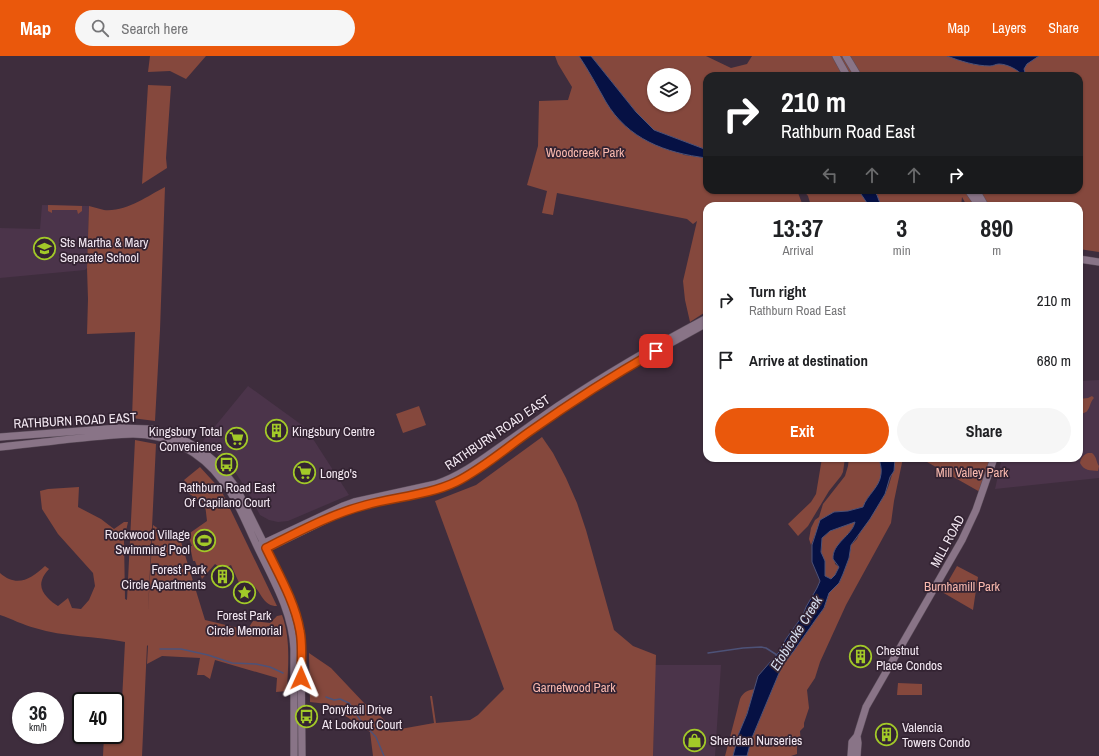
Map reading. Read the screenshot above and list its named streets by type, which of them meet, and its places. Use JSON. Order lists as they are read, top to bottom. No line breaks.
{"streets":{"street":["RATHBURN ROAD EAST","MILL ROAD"]},"water":["Etobicoke Creek"],"parks":["Woodcreek Park","Mill Valley Park","Burnhamill Park","Garnetwood Park"],"places":{"school or university":["Sts Martha & Mary Separate School"],"building":["Kingsbury Centre","Forest Park Circle Apartments","Chestnut Place Condos","Valencia Towers Condo"],"supermarket":["Kingsbury Total Convenience","Longo's"],"bus stop":["Rathburn Road East Of Capilano Court","Ponytrail Drive At Lookout Court"],"sports":["Rockwood Village Swimming Pool"],"place":["Forest Park Circle Memorial"],"shop":["Sheridan Nurseries"]},"page":{"header":"Map","search":"Search here","nav":["Map","Layers","Share"],"turn":["210 m","Rathburn Road East"],"eta":["13:37","Arrival","3","min","890","m"],"list":[{"name":"Turn right","note":"Rathburn Road East","value":"210 m"},{"name":"Arrive at destination","value":"680 m"}],"buttons":["Exit","Share"],"speed":"36 km/h","limit":"40"}}
